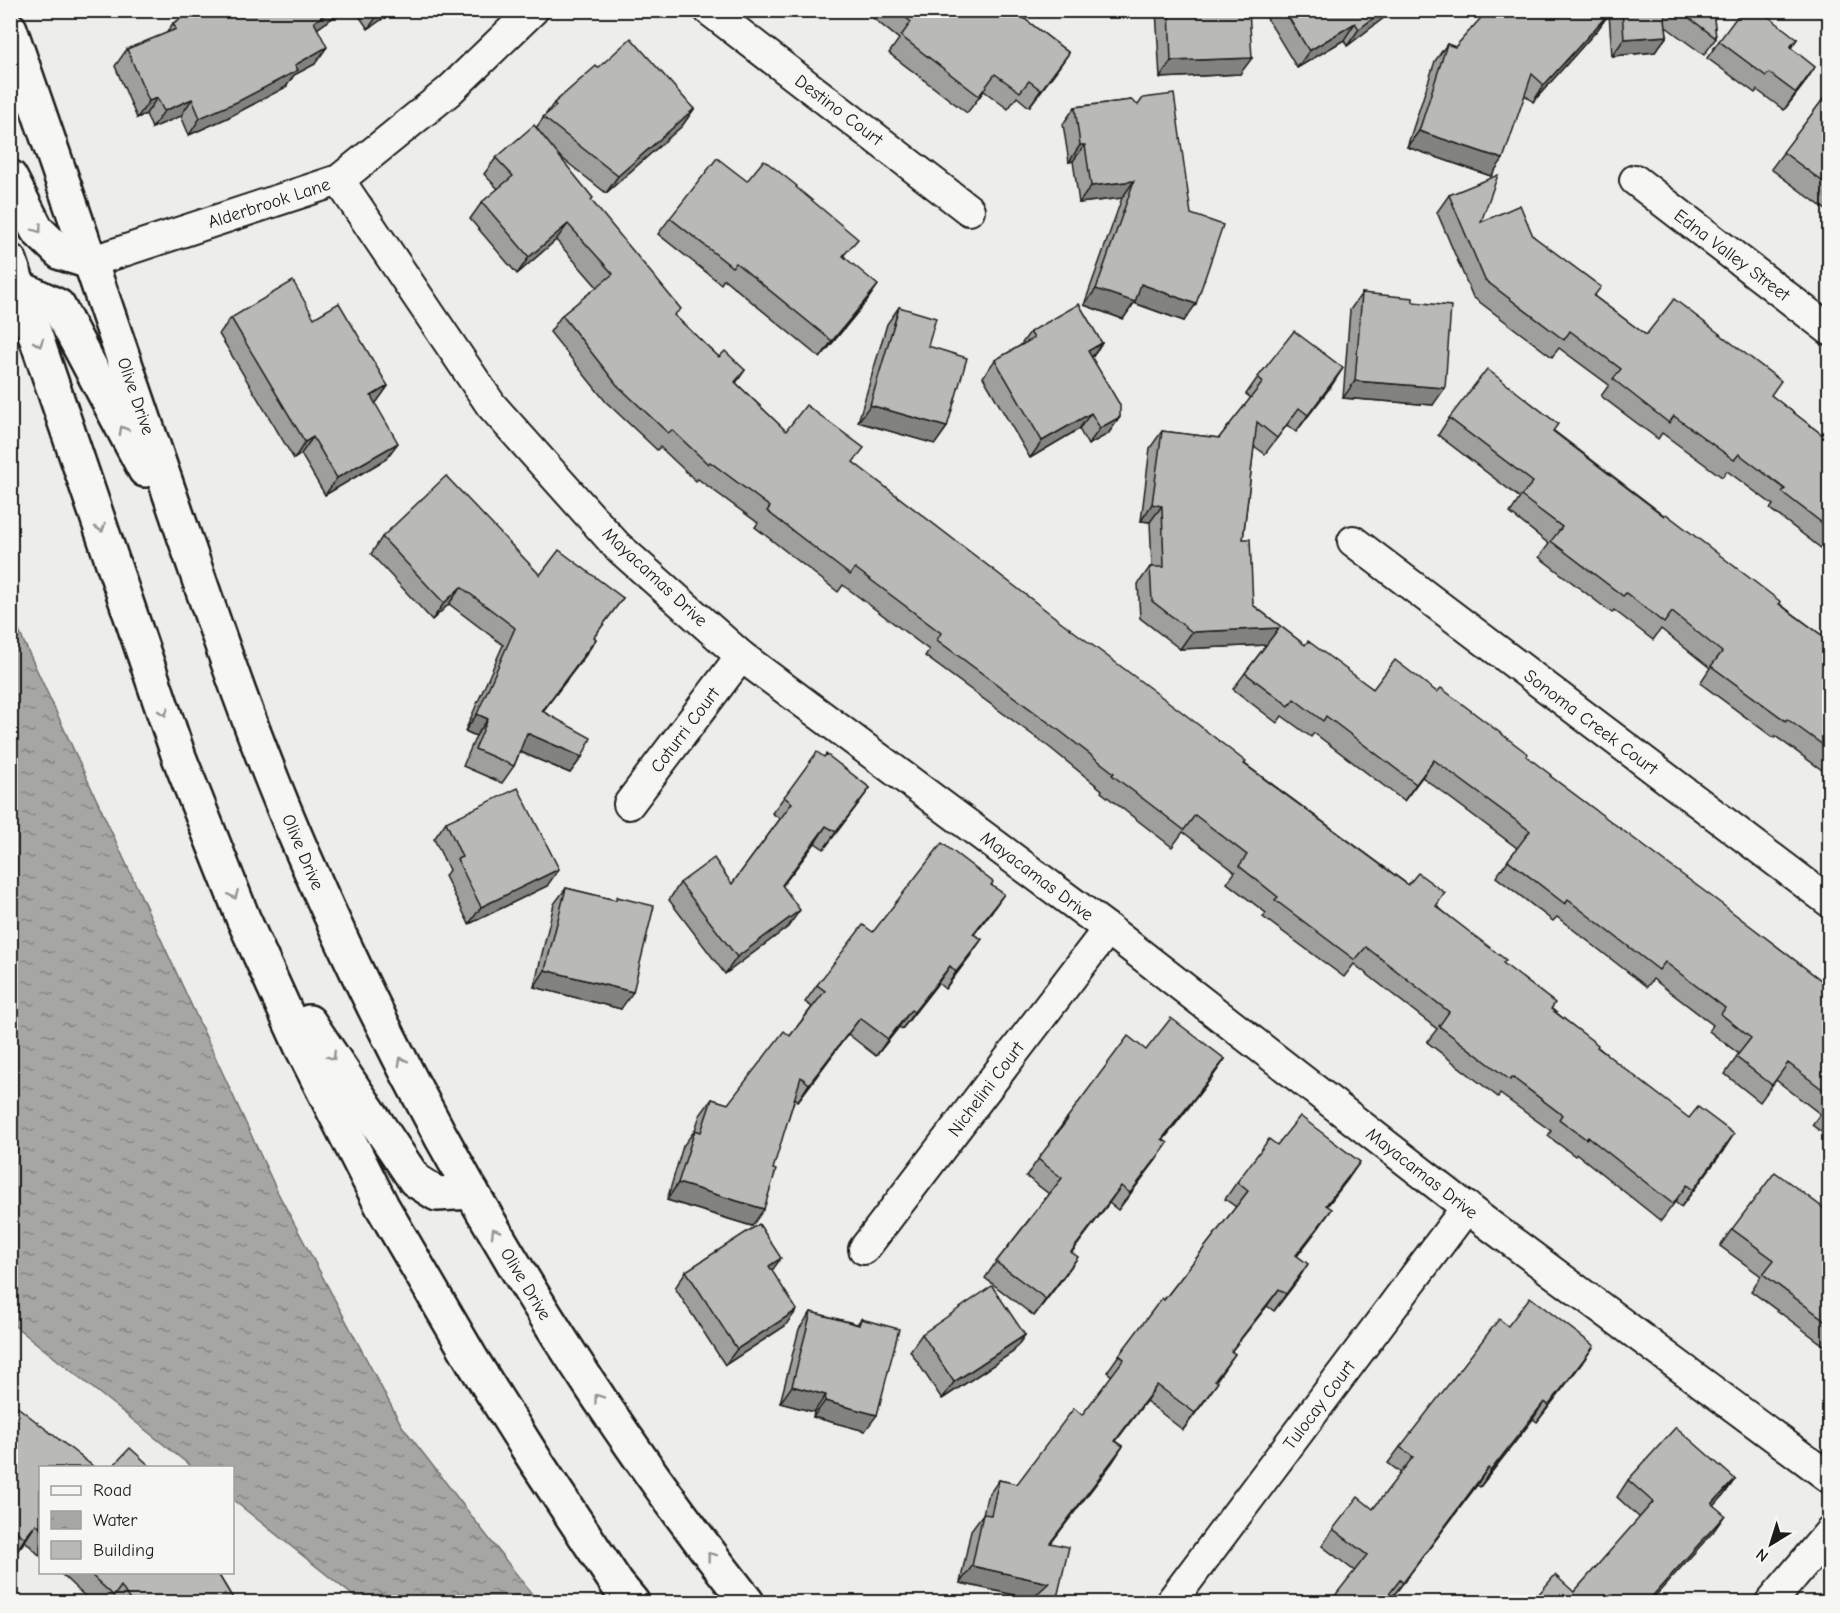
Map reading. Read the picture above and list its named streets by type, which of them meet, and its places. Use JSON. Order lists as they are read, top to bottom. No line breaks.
{"streets":{"main road":["Olive Drive"],"street":["Destino Court","Alderbrook Lane","Edna Valley Street","Mayacamas Drive","Sonoma Creek Court","Coturri Court","Nichelini Court","Tulocay Court"]},"crossings":[["Alderbrook Lane","Olive Drive"],["Alderbrook Lane","Mayacamas Drive"],["Mayacamas Drive","Coturri Court"],["Mayacamas Drive","Nichelini Court"],["Mayacamas Drive","Tulocay Court"]],"legend":["Road","Water","Building"],"north":"bottom left"}
